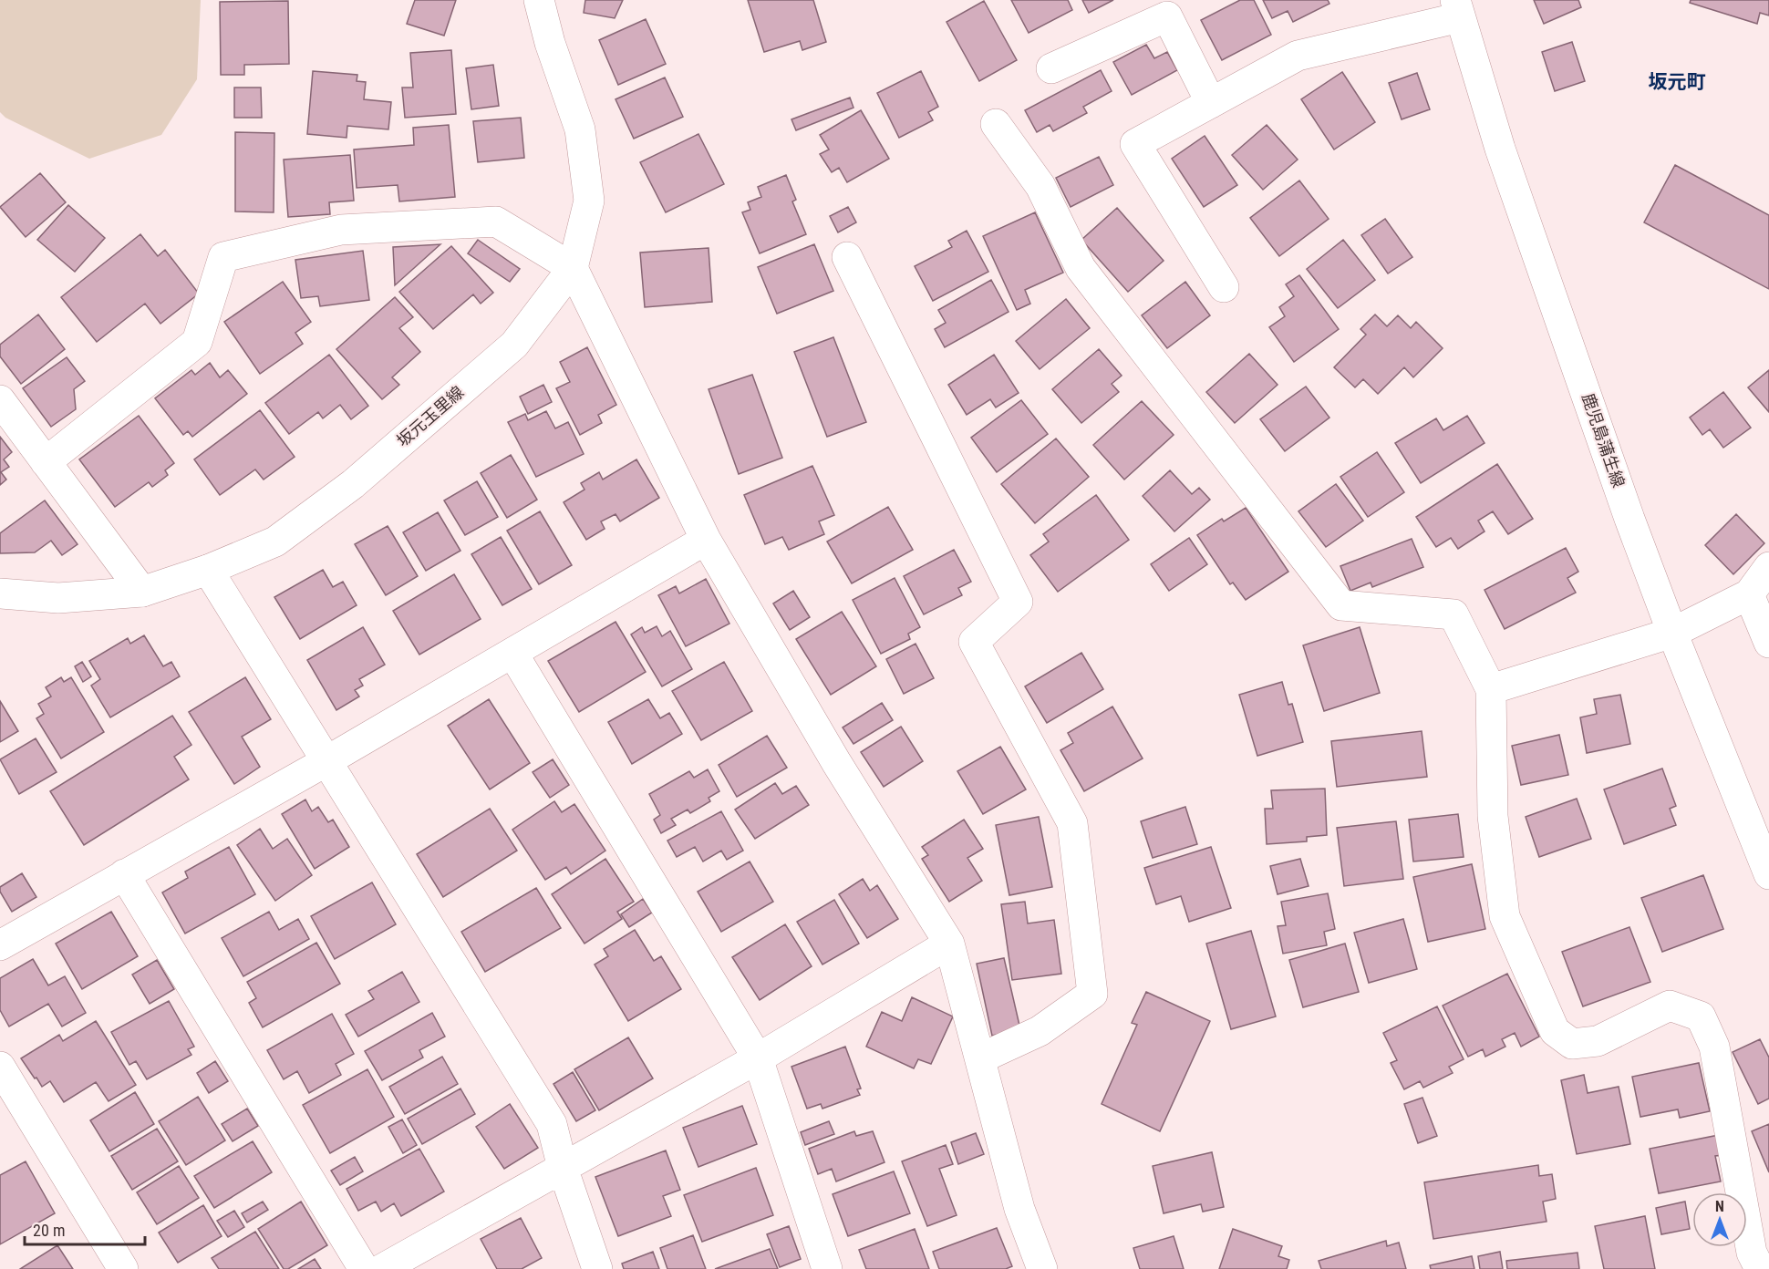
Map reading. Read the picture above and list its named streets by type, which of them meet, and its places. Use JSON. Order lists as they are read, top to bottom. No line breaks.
{"streets":{"street":["坂元玉里線","鹿児島蒲生線"]},"districts":["坂元町"],"scale_bar":"20 m","north":"top"}
